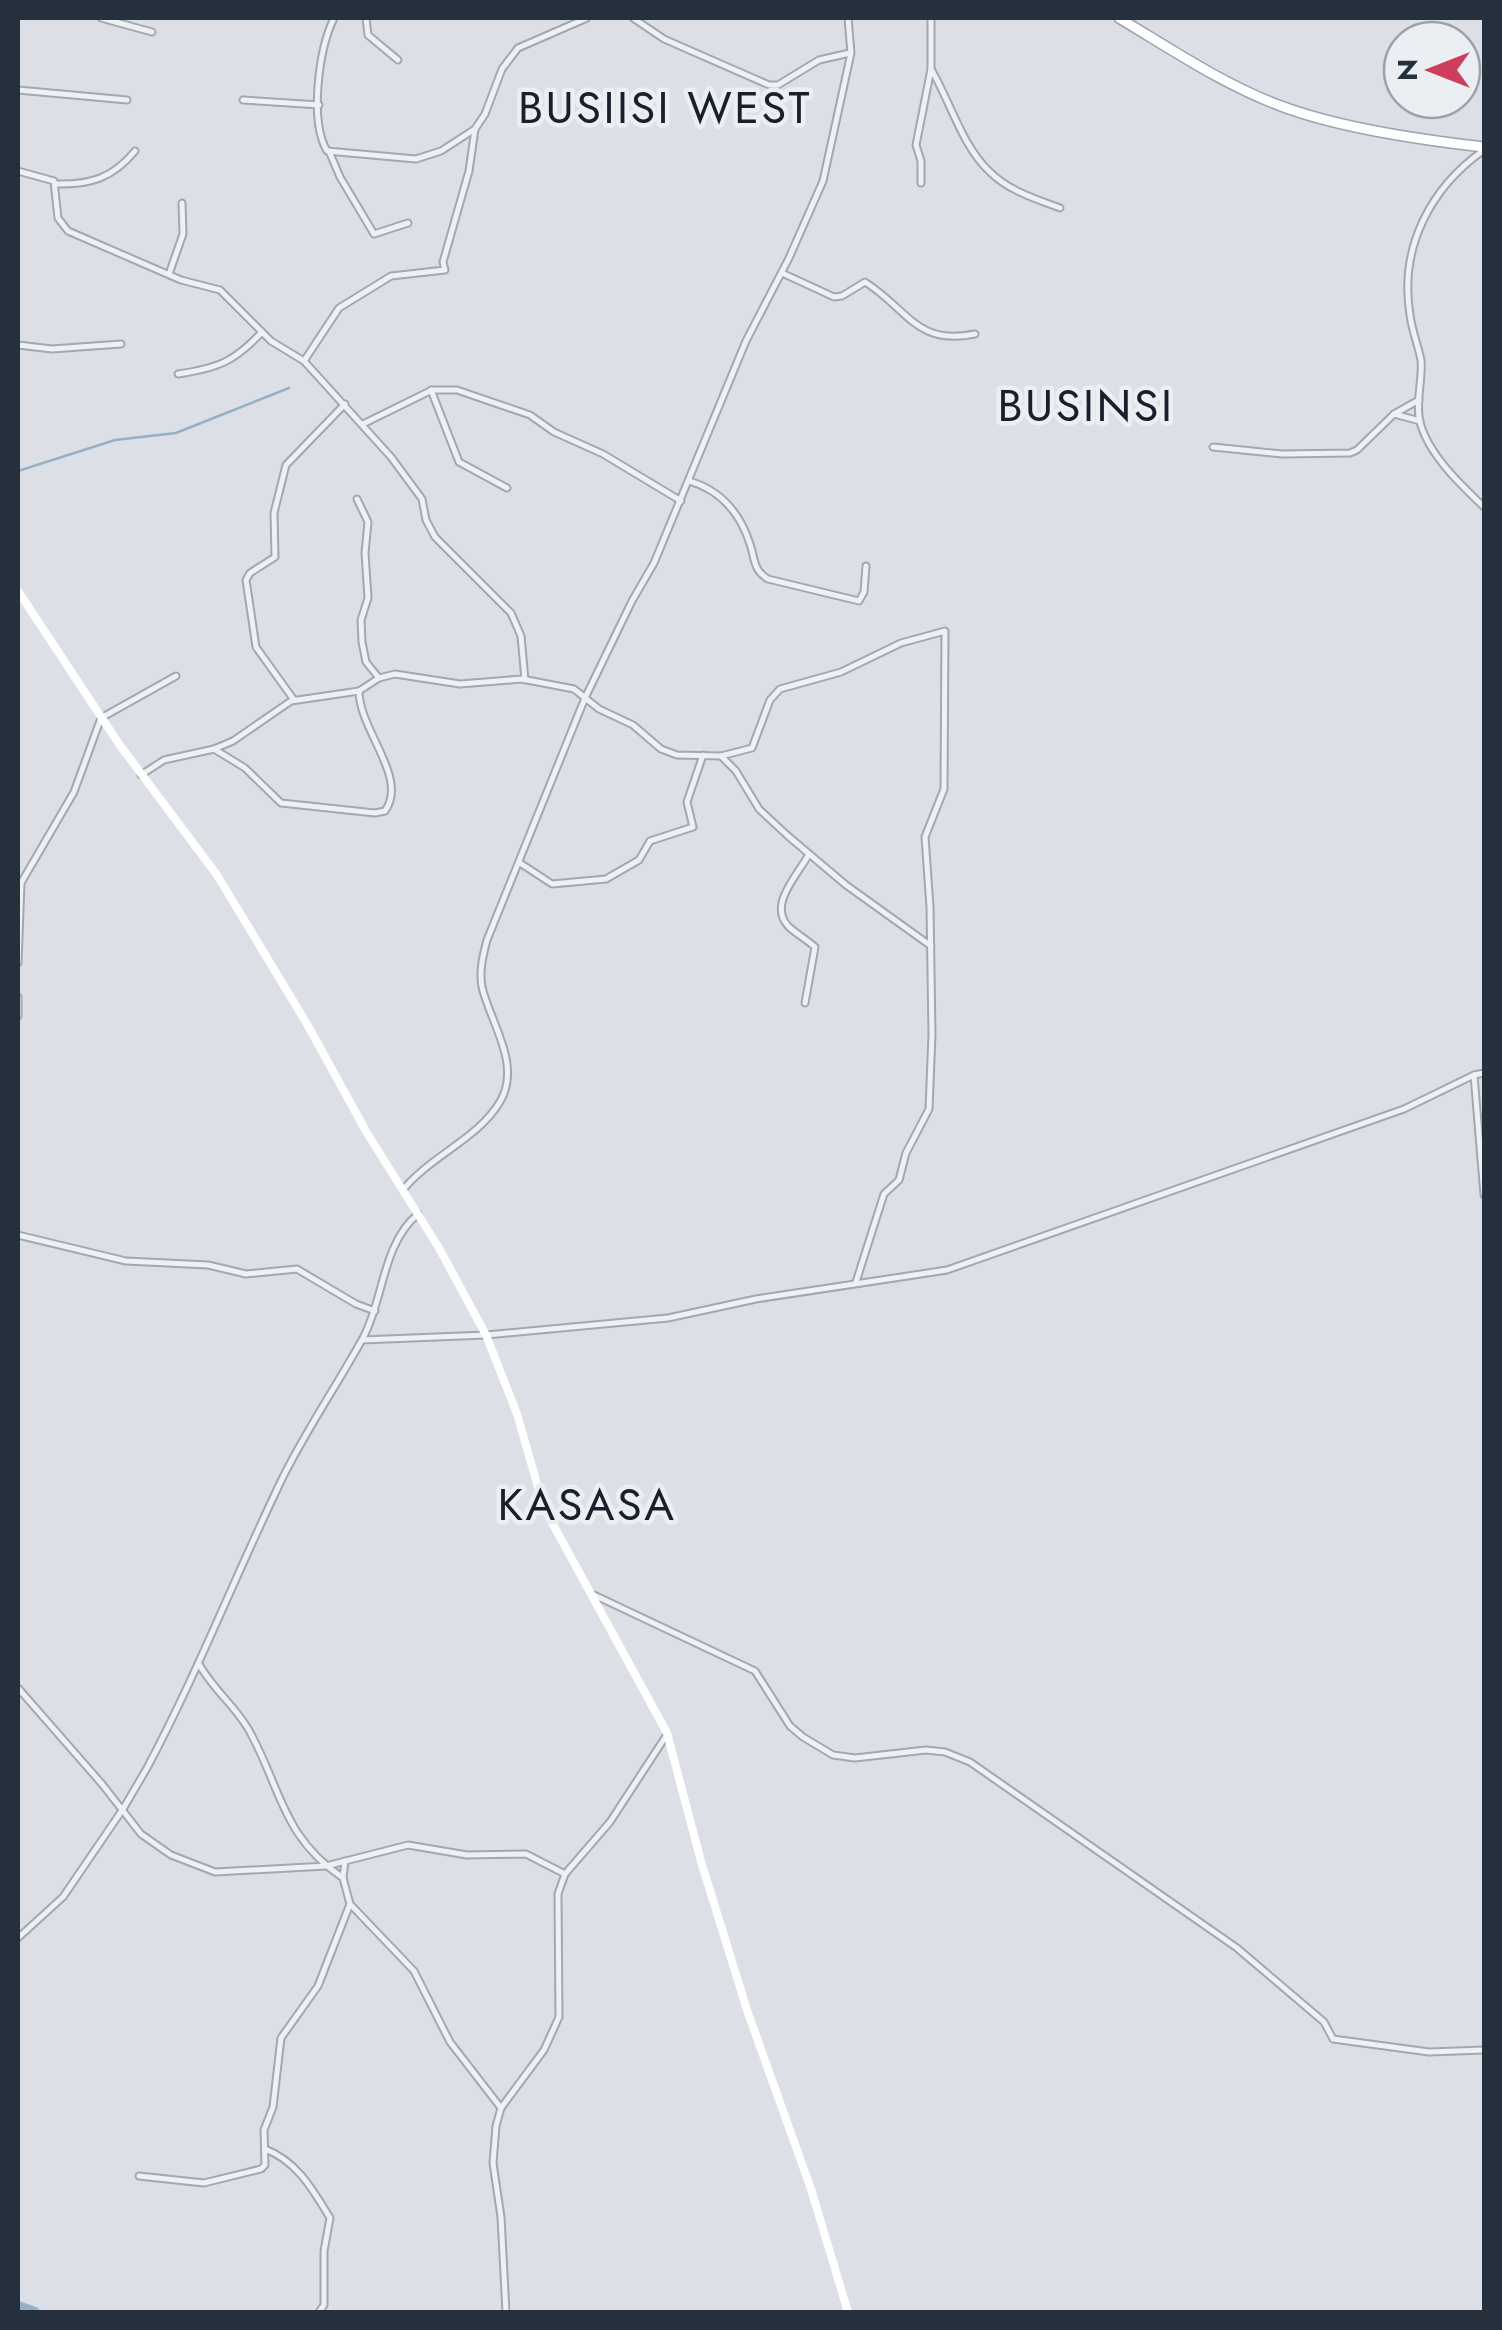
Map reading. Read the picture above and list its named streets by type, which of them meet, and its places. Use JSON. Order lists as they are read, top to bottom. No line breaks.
{"districts":["BUSIISI WEST","BUSINSI","KASASA"],"north":"left"}
